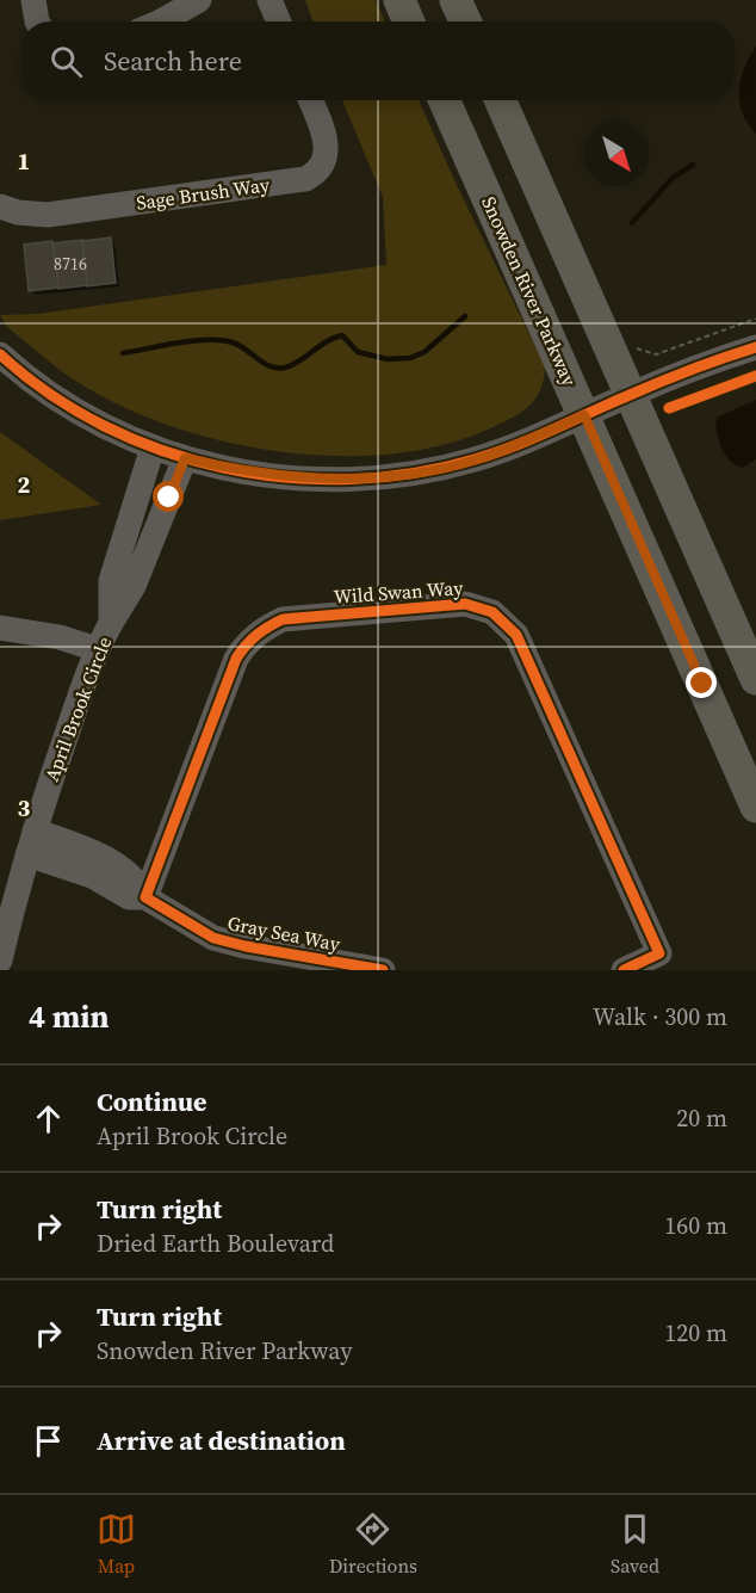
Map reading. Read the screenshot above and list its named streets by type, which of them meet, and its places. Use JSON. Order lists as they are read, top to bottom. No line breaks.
{"streets":{"main road":["Snowden River Parkway"],"street":["Sage Brush Way","Wild Swan Way","April Brook Circle","Gray Sea Way"]},"crossings":[["Wild Swan Way","Gray Sea Way"],["April Brook Circle","Gray Sea Way"]],"house_numbers":["8716"],"north":"bottom right","page":{"search":"Search here","heading":["4 min","Walk · 300 m"],"list":[["Continue","April Brook Circle","20 m"],["Turn right","Dried Earth Boulevard","160 m"],["Turn right","Snowden River Parkway","120 m"],"Arrive at destination"],"nav":["Map","Directions","Saved"]},"grid":{"rows":["1","2","3"]}}
